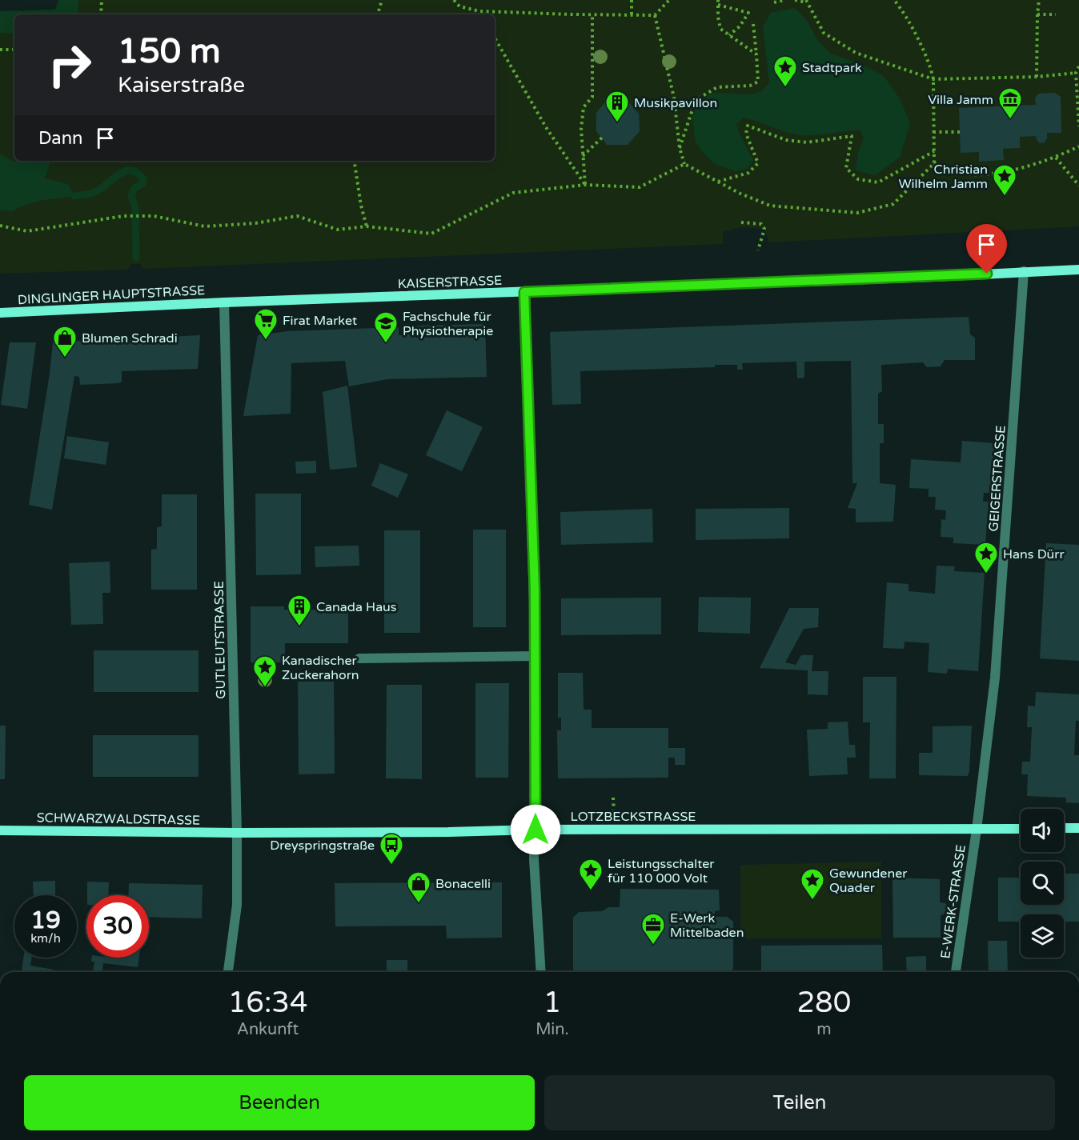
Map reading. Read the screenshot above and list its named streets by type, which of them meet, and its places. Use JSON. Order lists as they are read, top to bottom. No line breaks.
{"streets":{"street":["KAISERSTRASSE","DINGLINGER HAUPTSTRASSE","GEIGERSTRASSE","GUTLEUTSTRASSE","LOTZBECKSTRASSE","SCHWARZWALDSTRASSE","E-WERK-STRASSE"]},"crossings":[["KAISERSTRASSE","DINGLINGER HAUPTSTRASSE"],["KAISERSTRASSE","GEIGERSTRASSE"],["KAISERSTRASSE","GUTLEUTSTRASSE"],["DINGLINGER HAUPTSTRASSE","GUTLEUTSTRASSE"],["GEIGERSTRASSE","LOTZBECKSTRASSE"],["GEIGERSTRASSE","E-WERK-STRASSE"],["GUTLEUTSTRASSE","LOTZBECKSTRASSE"],["GUTLEUTSTRASSE","SCHWARZWALDSTRASSE"],["LOTZBECKSTRASSE","SCHWARZWALDSTRASSE"],["LOTZBECKSTRASSE","E-WERK-STRASSE"]],"places":{"place":["Stadtpark","Christian Wilhelm Jamm","Hans Dürr","Kanadischer Zuckerahorn","Leistungsschalter für 110 000 Volt","Gewundener Quader"],"museum":["Villa Jamm"],"building":["Musikpavillon","Canada Haus"],"supermarket":["Firat Market"],"school or university":["Fachschule für Physiotherapie"],"shop":["Blumen Schradi","Bonacelli"],"bus stop":["Dreyspringstraße"],"office":["E-Werk Mittelbaden"]},"page":{"turn":["150 m","Kaiserstraße"],"then":"Dann","speed":"19 km/h","limit":"30","eta":["16:34","Ankunft","1","Min.","280","m"],"buttons":["Beenden","Teilen"]}}
